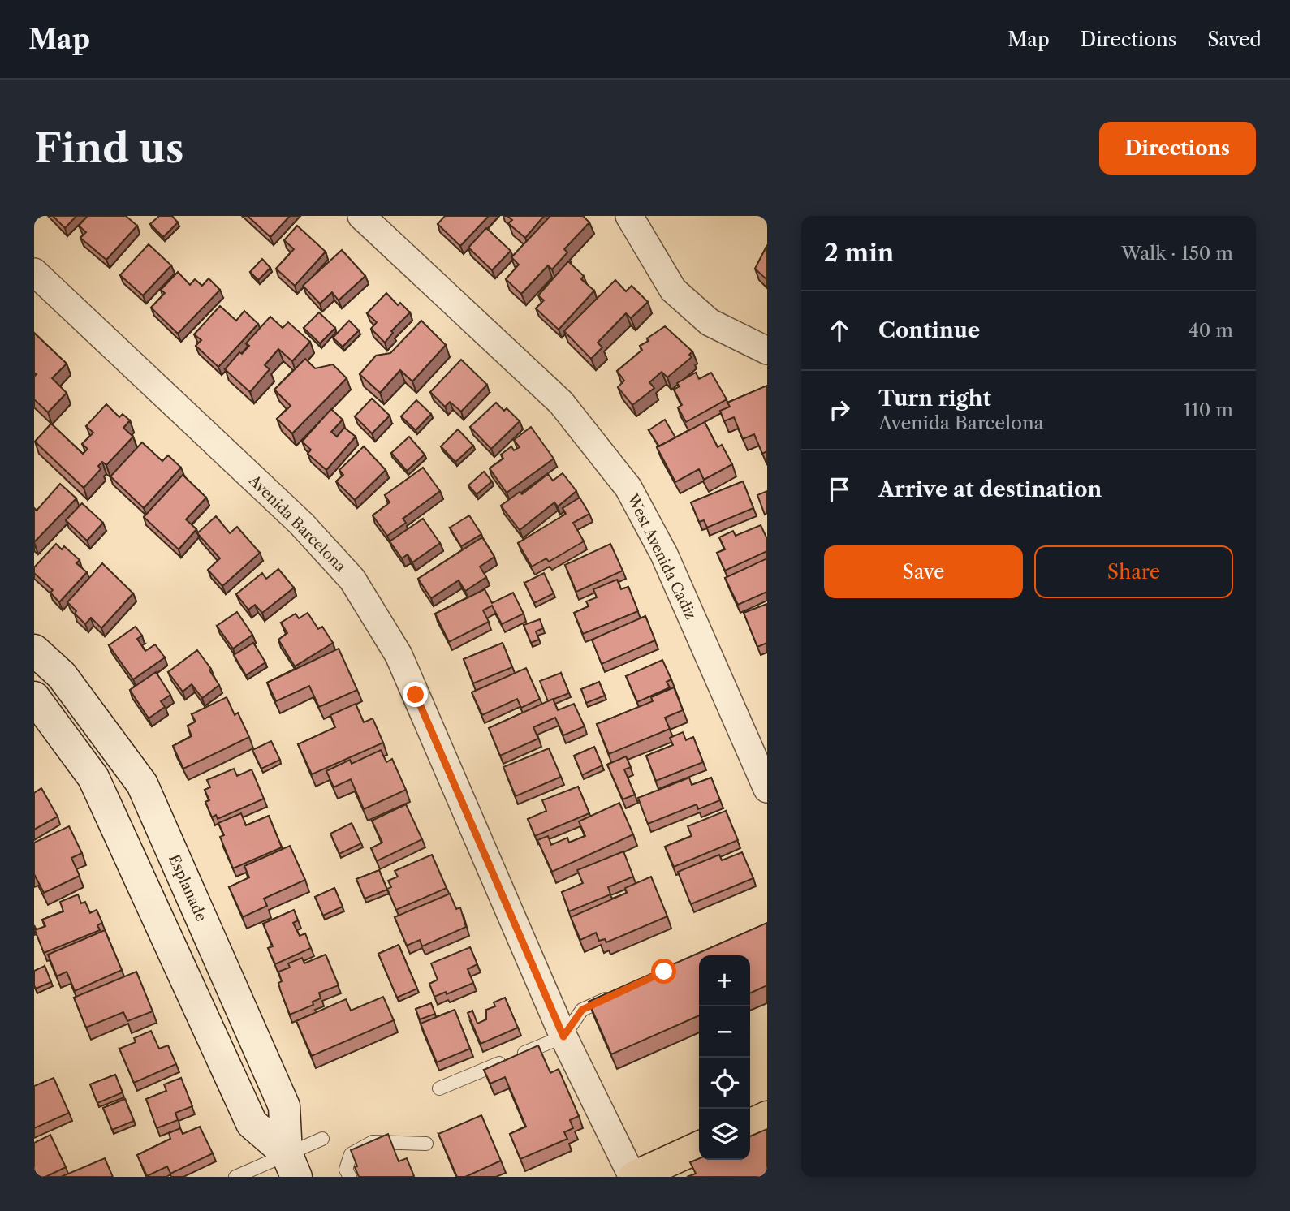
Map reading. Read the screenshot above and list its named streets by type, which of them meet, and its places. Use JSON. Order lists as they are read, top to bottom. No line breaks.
{"streets":{"street":["Avenida Barcelona","West Avenida Cadiz","Esplanade"]},"page":{"header":"Map","nav":["Map","Directions","Saved"],"buttons":["Directions",["Save","Share"]],"title":"Find us","heading":["2 min","Walk · 150 m"],"list":[["Continue","40 m"],["Turn right","Avenida Barcelona","110 m"],"Arrive at destination"],"map_buttons":["+","−"]}}
